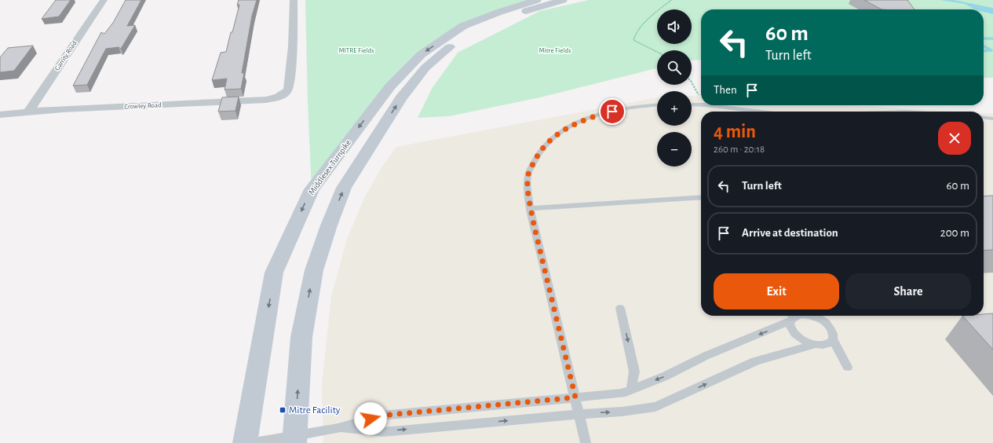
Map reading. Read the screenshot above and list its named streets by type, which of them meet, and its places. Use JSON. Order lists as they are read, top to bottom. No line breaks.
{"streets":{"main road":["Middlesex Turnpike"],"street":["Garrity Road","Crowley Road"]},"crossings":[["Garrity Road","Crowley Road"]],"parks":["MITRE Fields","Mitre Fields"],"places":{"transit":["Mitre Facility"]},"page":{"map_buttons":["+","−"],"turn":["60 m","Turn left"],"then":"Then","heading":["4 min","260 m · 20:18"],"list":[{"name":"Turn left","value":"60 m"},{"name":"Arrive at destination","value":"200 m"}],"buttons":["Exit","Share"]}}
